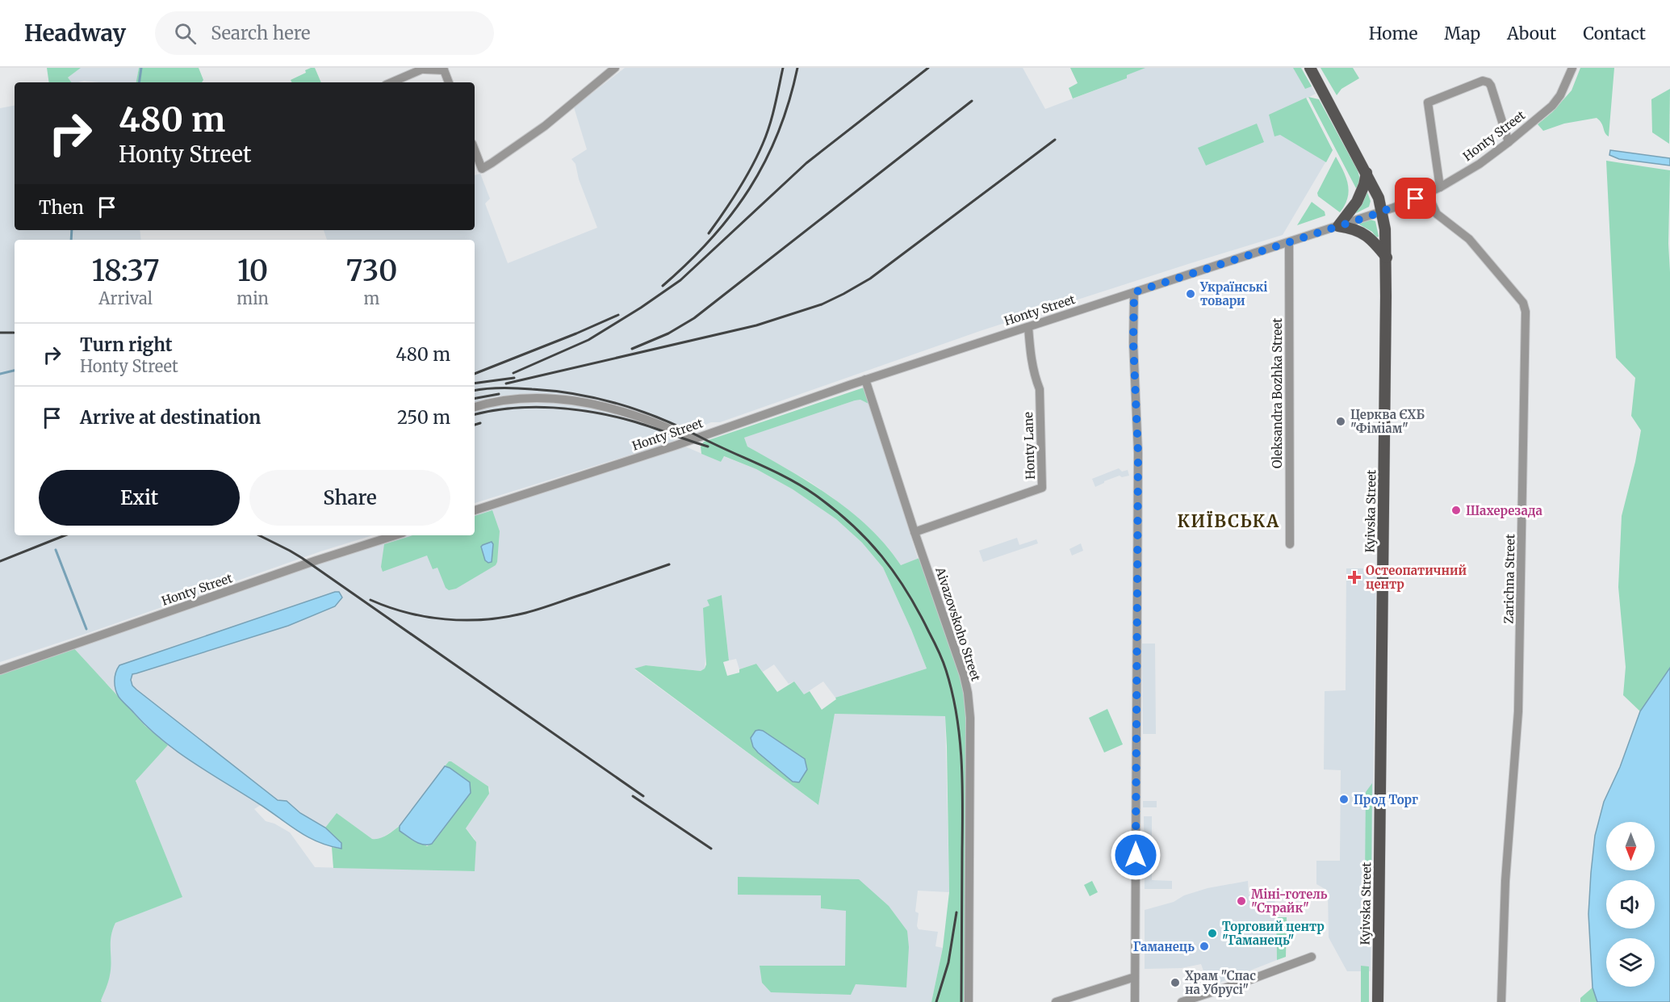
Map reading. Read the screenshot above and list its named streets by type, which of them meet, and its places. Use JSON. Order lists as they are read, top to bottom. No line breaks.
{"streets":{"main road":["Kyivska Street"],"street":["Honty Street","Oleksandra Bozhka Street","Honty Lane","Zarichna Street","Aivazovskoho Street"]},"crossings":[["Honty Street","Oleksandra Bozhka Street"],["Honty Street","Honty Lane"],["Honty Street","Kyivska Street"],["Honty Street","Zarichna Street"],["Honty Street","Aivazovskoho Street"],["Honty Lane","Aivazovskoho Street"]],"districts":["КИЇВСЬКА"],"places":{"other":["Українські товари","Церква ЄХБ \"Фіміам\"","Шахерезада","Прод Торг","Міні-готель \"Страйк\"","Торговий центр \"Гаманець\"","Гаманець","Храм \"Спас на Убрусі\""],"health":["Остеопатичний центр"]},"north":"bottom","page":{"header":"Headway","search":"Search here","nav":["Home","Map","About","Contact"],"turn":["480 m","Honty Street"],"then":"Then","eta":["18:37","Arrival","10","min","730","m"],"list":[{"name":"Turn right","note":"Honty Street","value":"480 m"},{"name":"Arrive at destination","value":"250 m"}],"buttons":["Exit","Share"]}}
